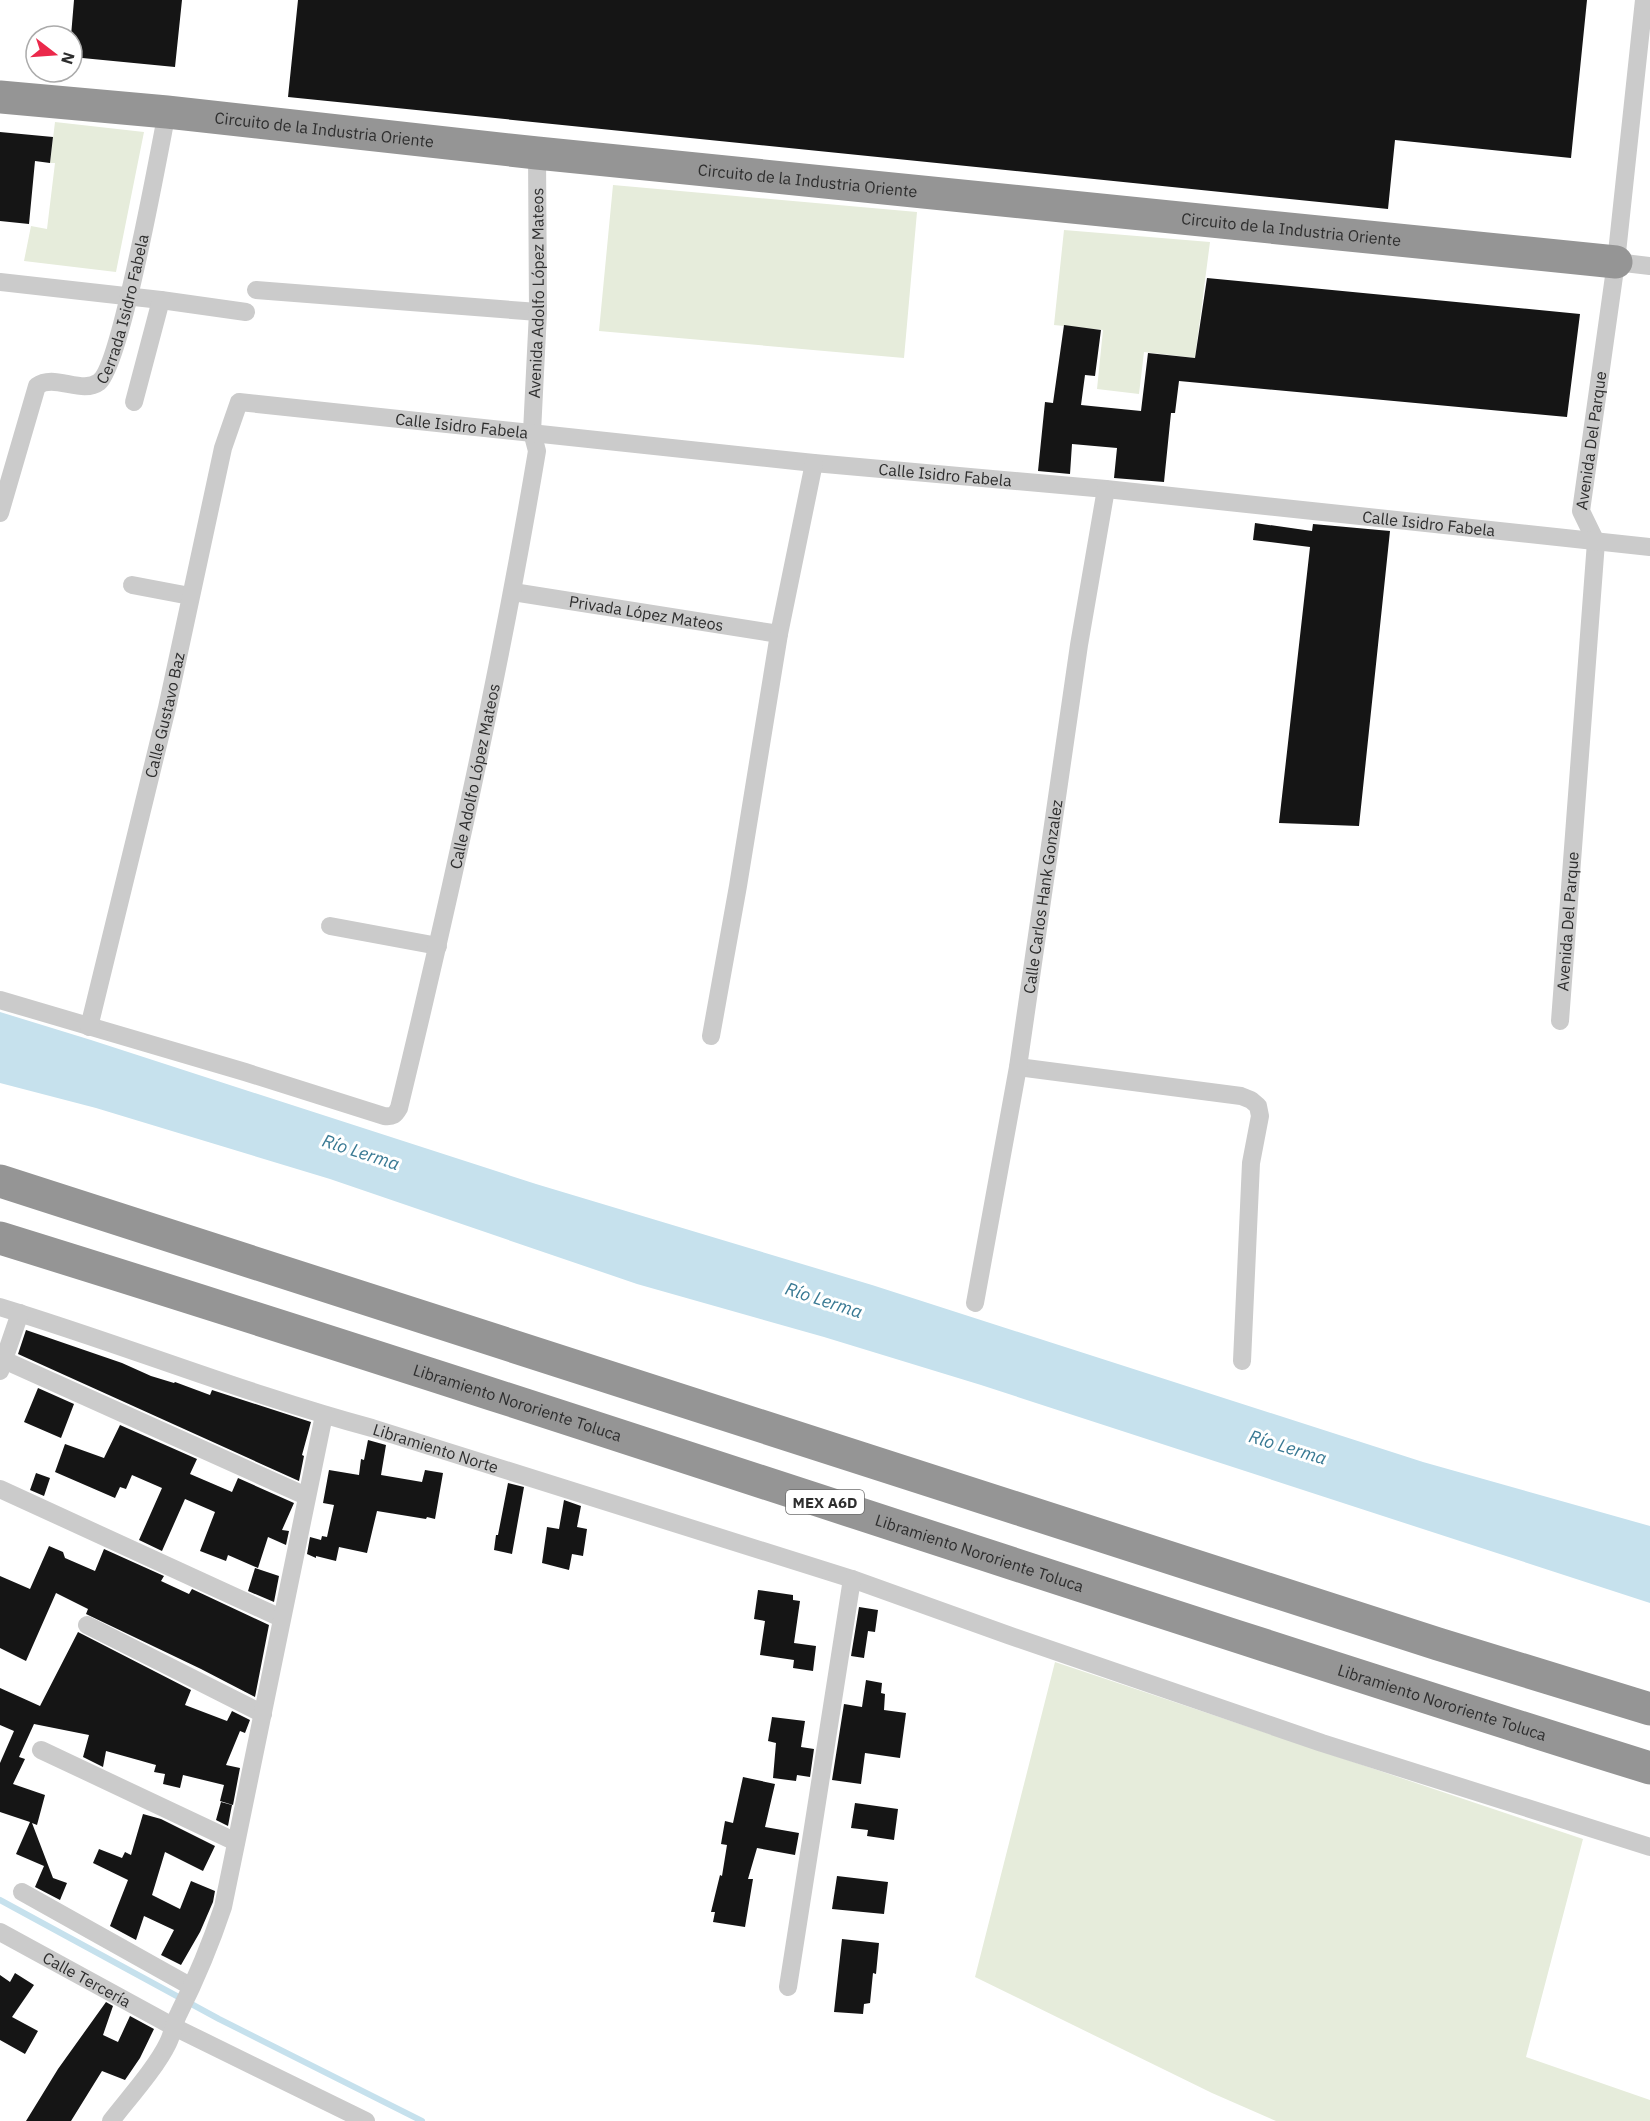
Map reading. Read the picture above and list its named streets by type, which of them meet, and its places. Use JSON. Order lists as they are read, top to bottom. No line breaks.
{"streets":{"highway":["Circuito de la Industria Oriente","Libramiento Nororiente Toluca","MEX A6D"],"street":["Avenida Adolfo López Mateos","Cerrada Isidro Fabela","Calle Isidro Fabela","Avenida Del Parque","Privada López Mateos","Calle Gustavo Baz","Calle Adolfo López Mateos","Calle Carlos Hank Gonzalez","Libramiento Norte","Calle Tercería"]},"crossings":[["Circuito de la Industria Oriente","Avenida Adolfo López Mateos"],["Circuito de la Industria Oriente","Cerrada Isidro Fabela"],["Circuito de la Industria Oriente","Avenida Del Parque"],["Avenida Adolfo López Mateos","Calle Isidro Fabela"],["Avenida Adolfo López Mateos","Calle Adolfo López Mateos"],["Calle Isidro Fabela","Avenida Del Parque"],["Calle Isidro Fabela","Calle Gustavo Baz"],["Calle Isidro Fabela","Calle Adolfo López Mateos"],["Calle Isidro Fabela","Calle Carlos Hank Gonzalez"],["Privada López Mateos","Calle Adolfo López Mateos"],["Calle Gustavo Baz","Calle Adolfo López Mateos"]],"water":["Río Lerma"],"north":"right"}
